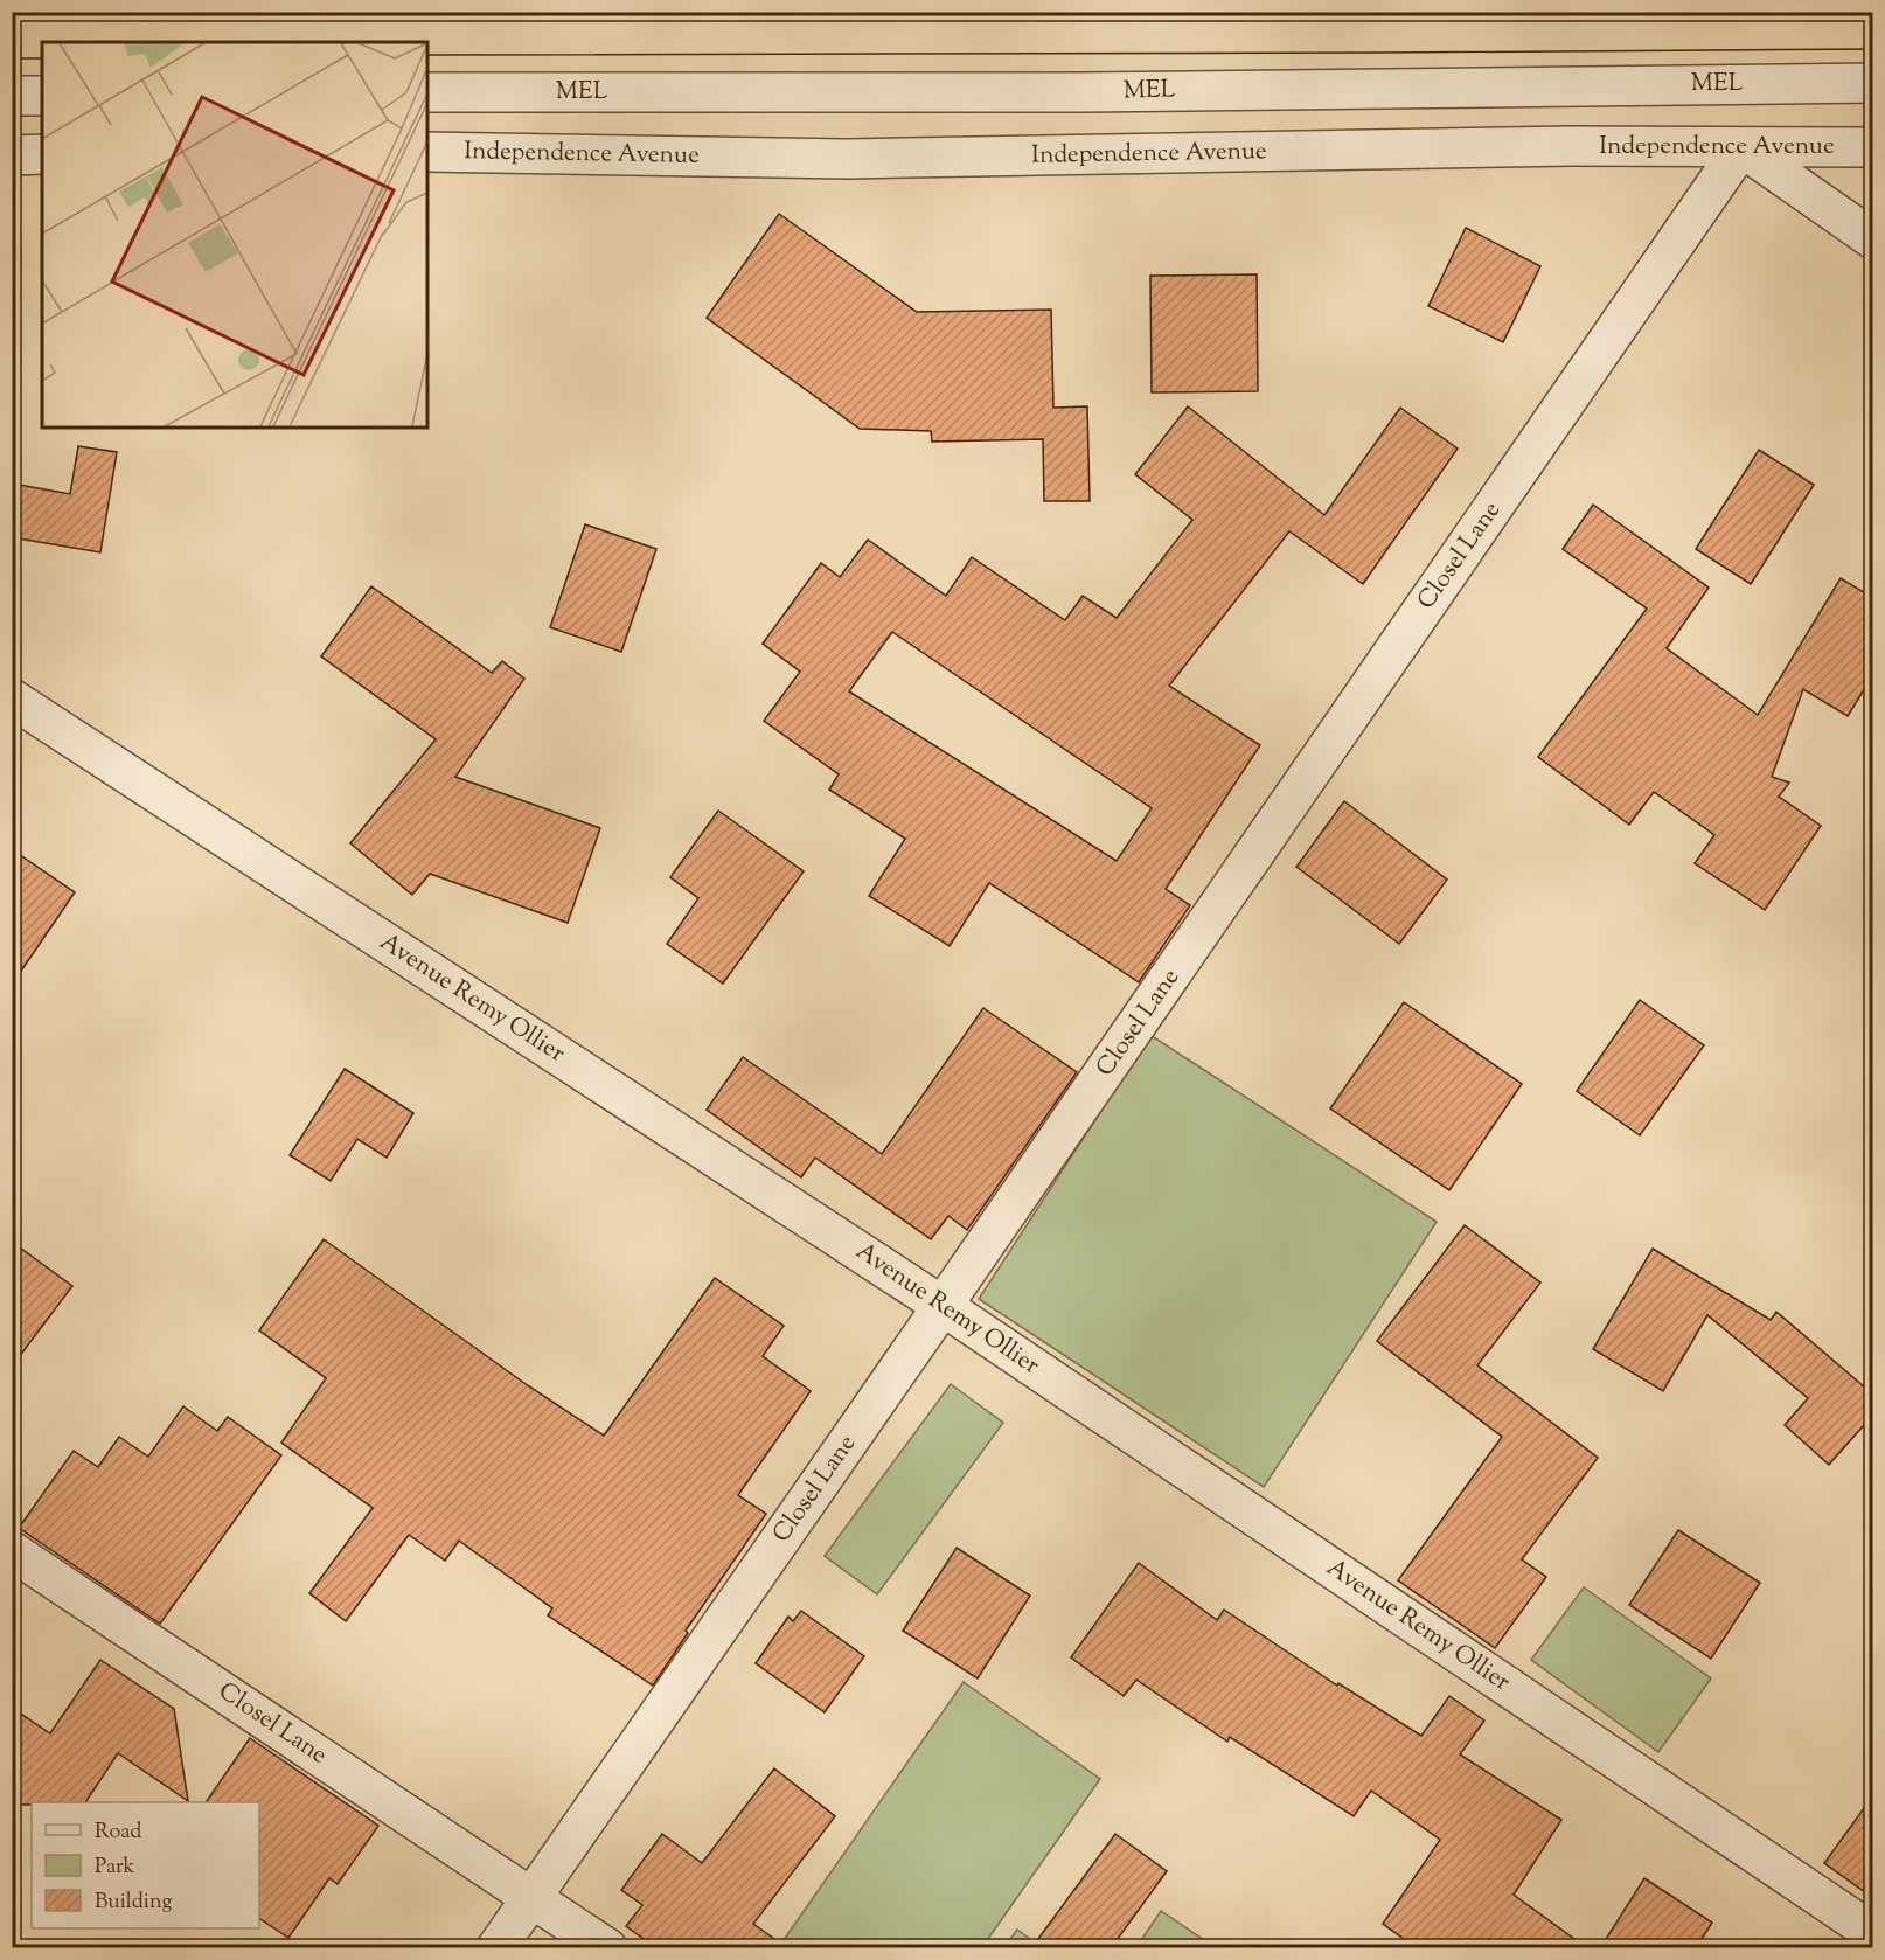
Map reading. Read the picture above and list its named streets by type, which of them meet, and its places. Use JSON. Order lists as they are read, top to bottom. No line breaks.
{"streets":{"street":["MEL","Independence Avenue","Closel Lane","Avenue Remy Ollier"]},"crossings":[["Independence Avenue","Closel Lane"],["Closel Lane","Avenue Remy Ollier"]],"legend":["Road","Park","Building"]}
